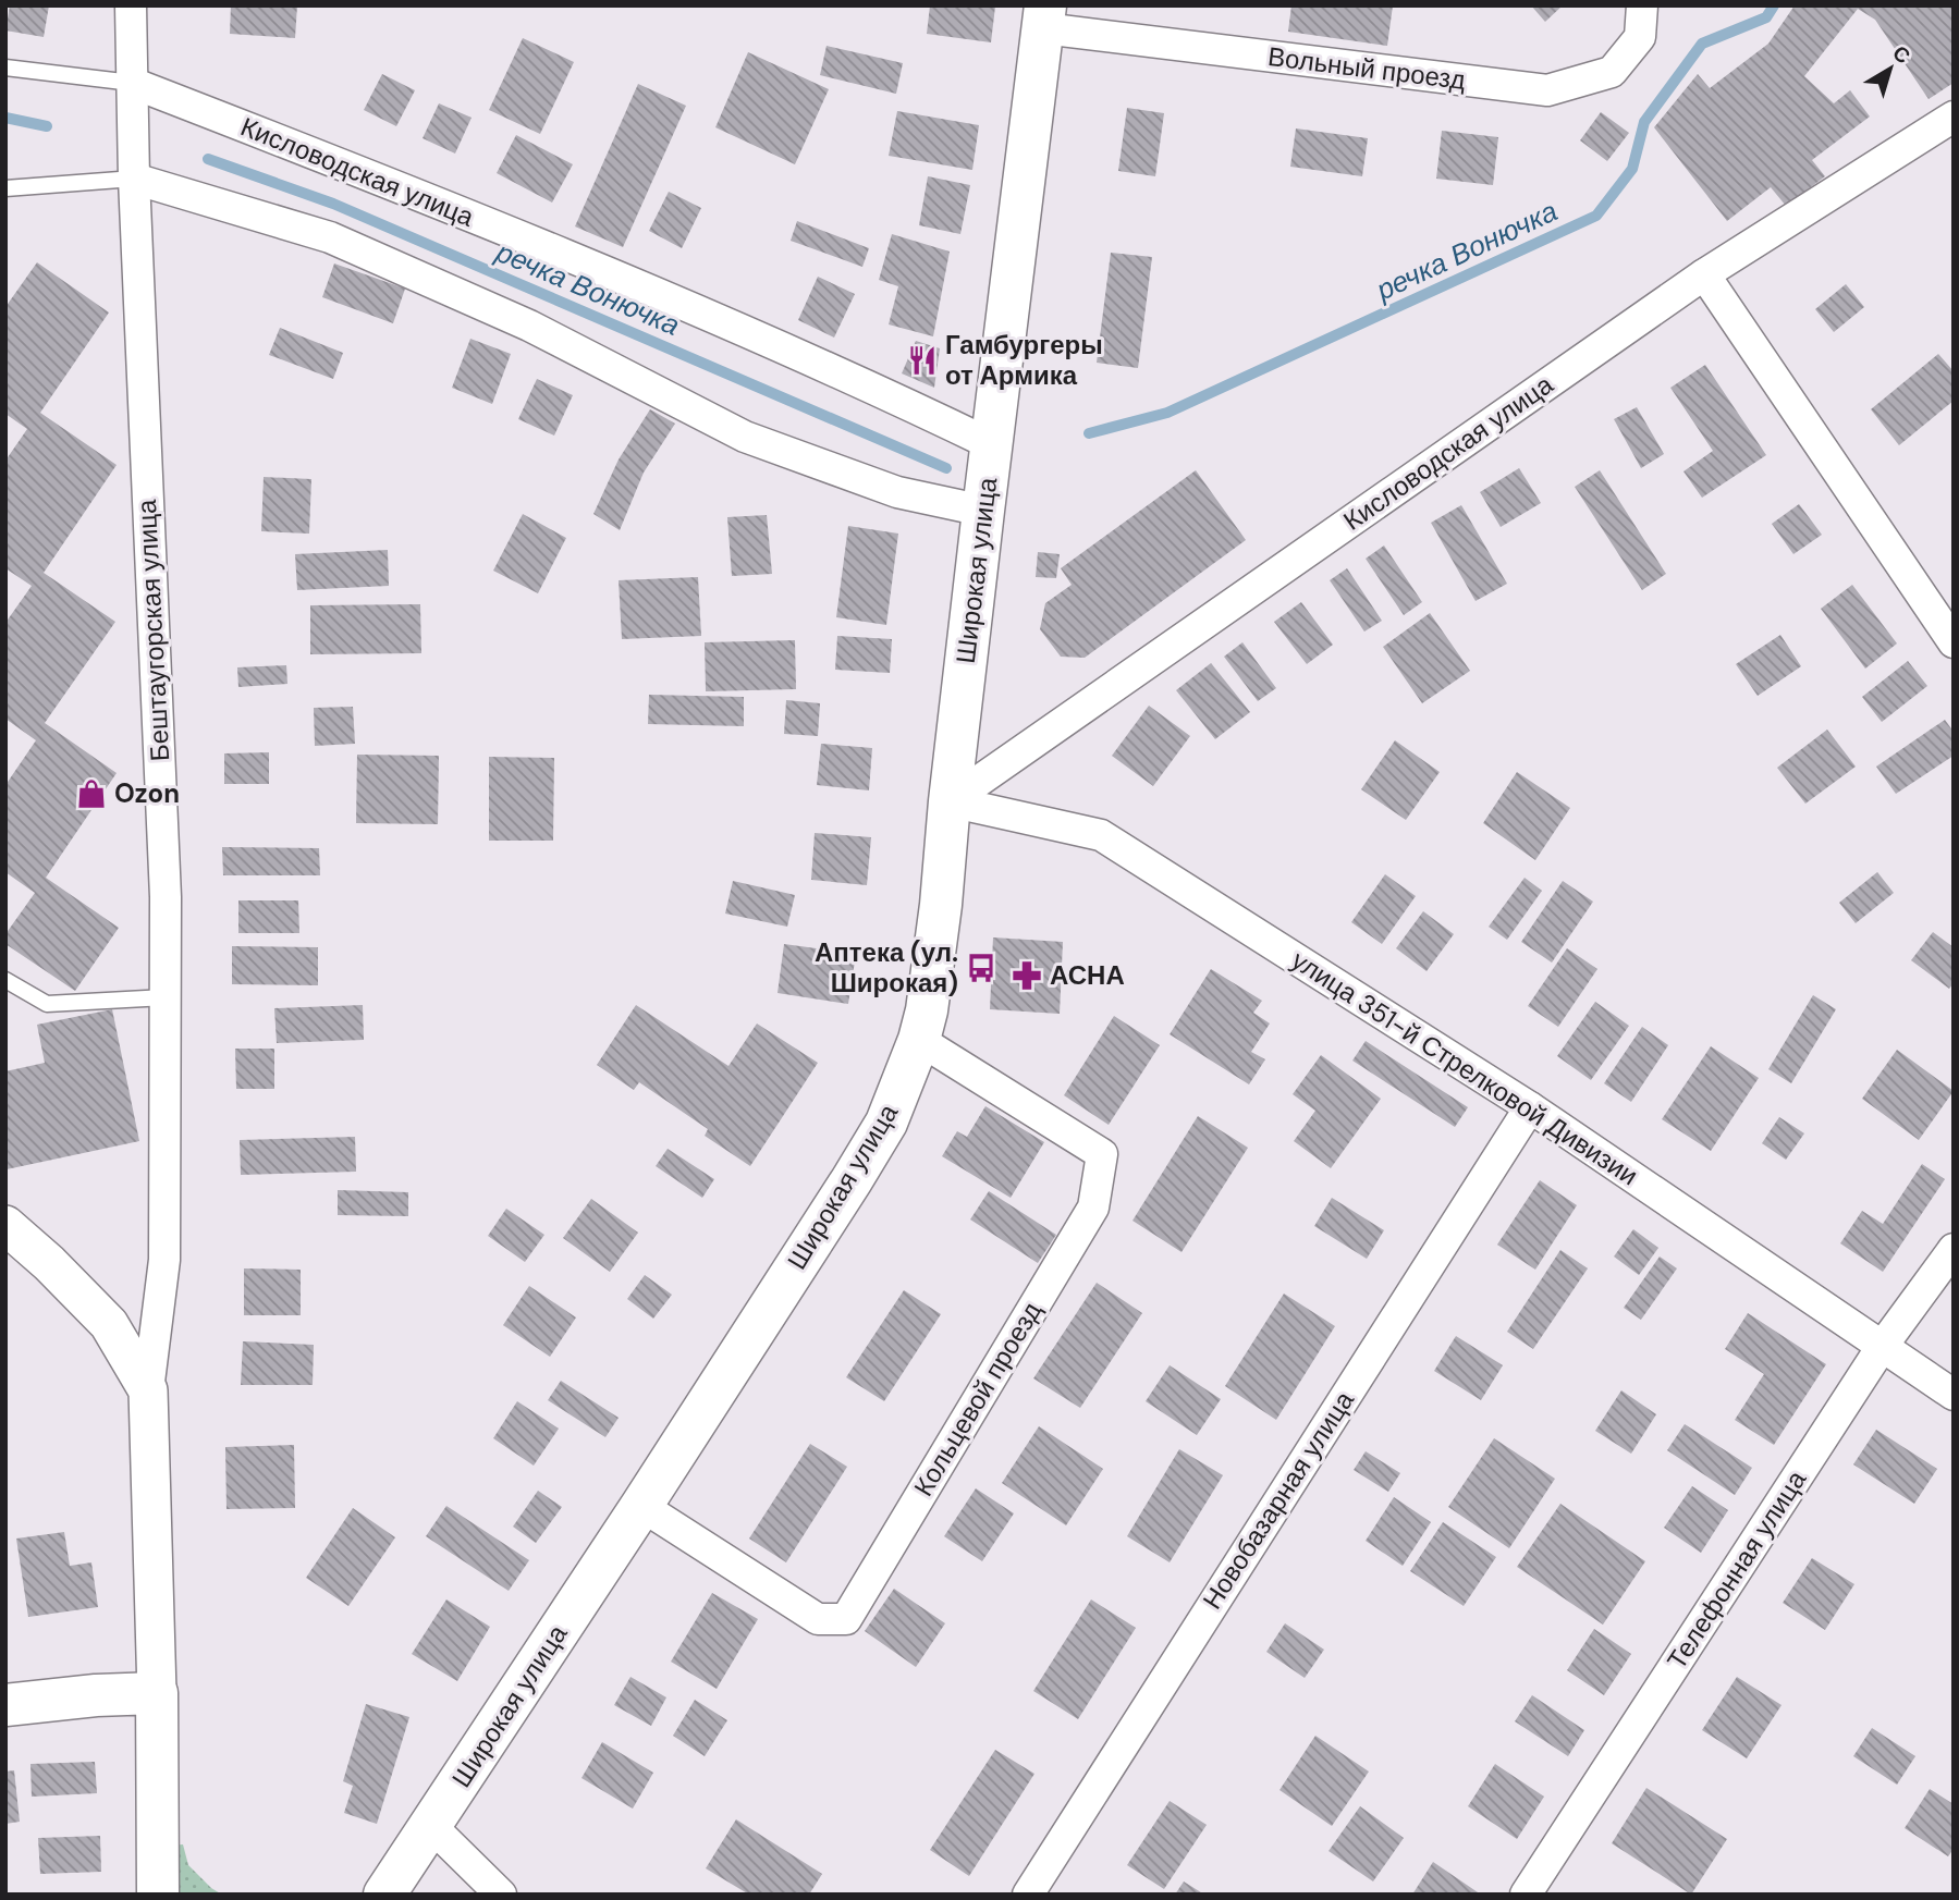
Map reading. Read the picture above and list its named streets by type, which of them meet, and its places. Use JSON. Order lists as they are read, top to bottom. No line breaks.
{"streets":{"main road":["Широкая улица"],"street":["Вольный проезд","Кисловодская улица","Бештаугорская улица","улица 351-й Стрелковой Дивизии","Кольцевой проезд","Новобазарная улица","Телефонная улица"]},"crossings":[["Вольный проезд","Широкая улица"],["Кисловодская улица","Широкая улица"],["Кисловодская улица","Бештаугорская улица"],["Кисловодская улица","улица 351-й Стрелковой Дивизии"],["Широкая улица","улица 351-й Стрелковой Дивизии"],["Широкая улица","Кольцевой проезд"],["улица 351-й Стрелковой Дивизии","Новобазарная улица"],["улица 351-й Стрелковой Дивизии","Телефонная улица"]],"water":["речка Вонючка"],"places":{"restaurant":["Гамбургеры от Армика"],"shop":["Ozon"],"bus stop":["Аптека (ул. Широкая)"],"pharmacy":["АСНА"]},"north":"top right"}
